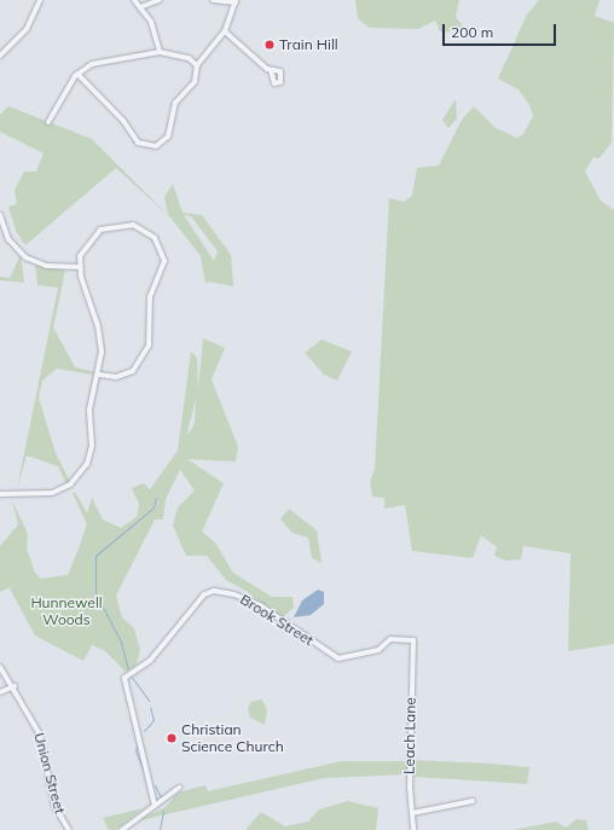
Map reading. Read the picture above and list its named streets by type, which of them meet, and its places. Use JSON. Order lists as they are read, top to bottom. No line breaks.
{"streets":{"street":["Brook Street","Leach Lane","Union Street"]},"crossings":[["Brook Street","Leach Lane"]],"parks":["Hunnewell Woods"],"places":["Train Hill","Christian Science Church"],"scale_bar":"200 m"}
